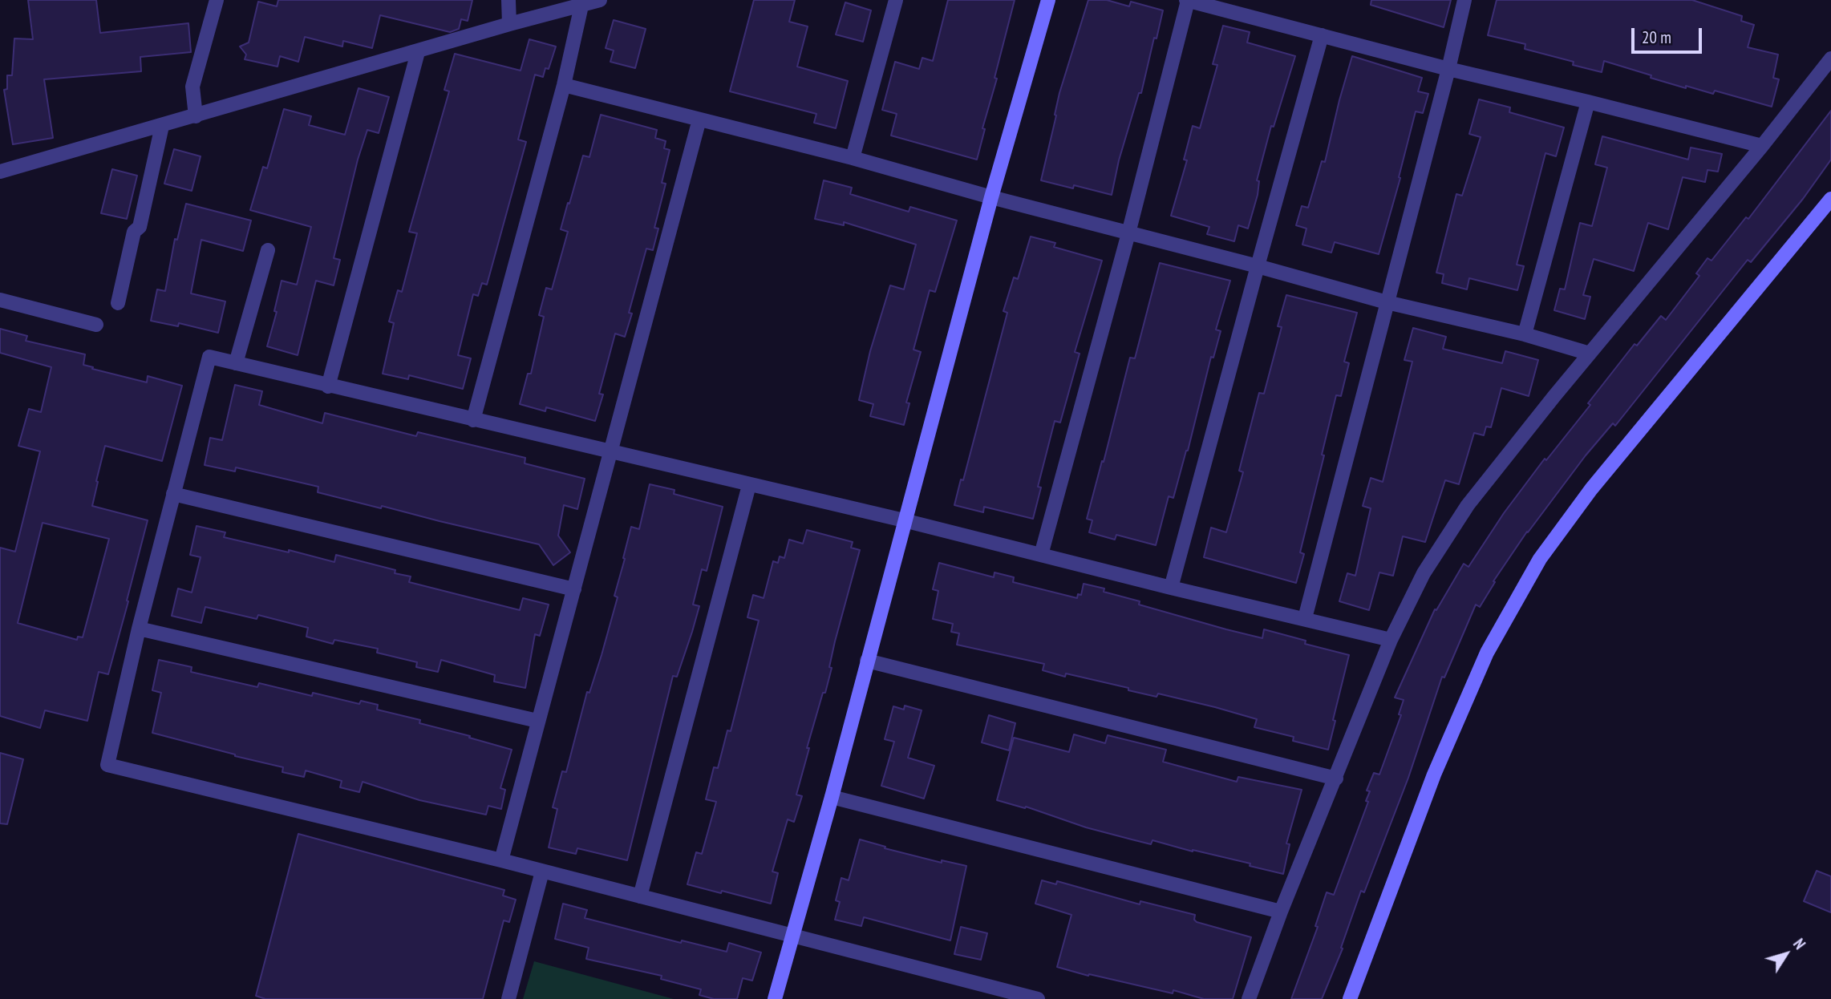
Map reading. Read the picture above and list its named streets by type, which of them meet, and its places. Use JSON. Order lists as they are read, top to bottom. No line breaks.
{"scale_bar":"20 m","north":"top right"}
